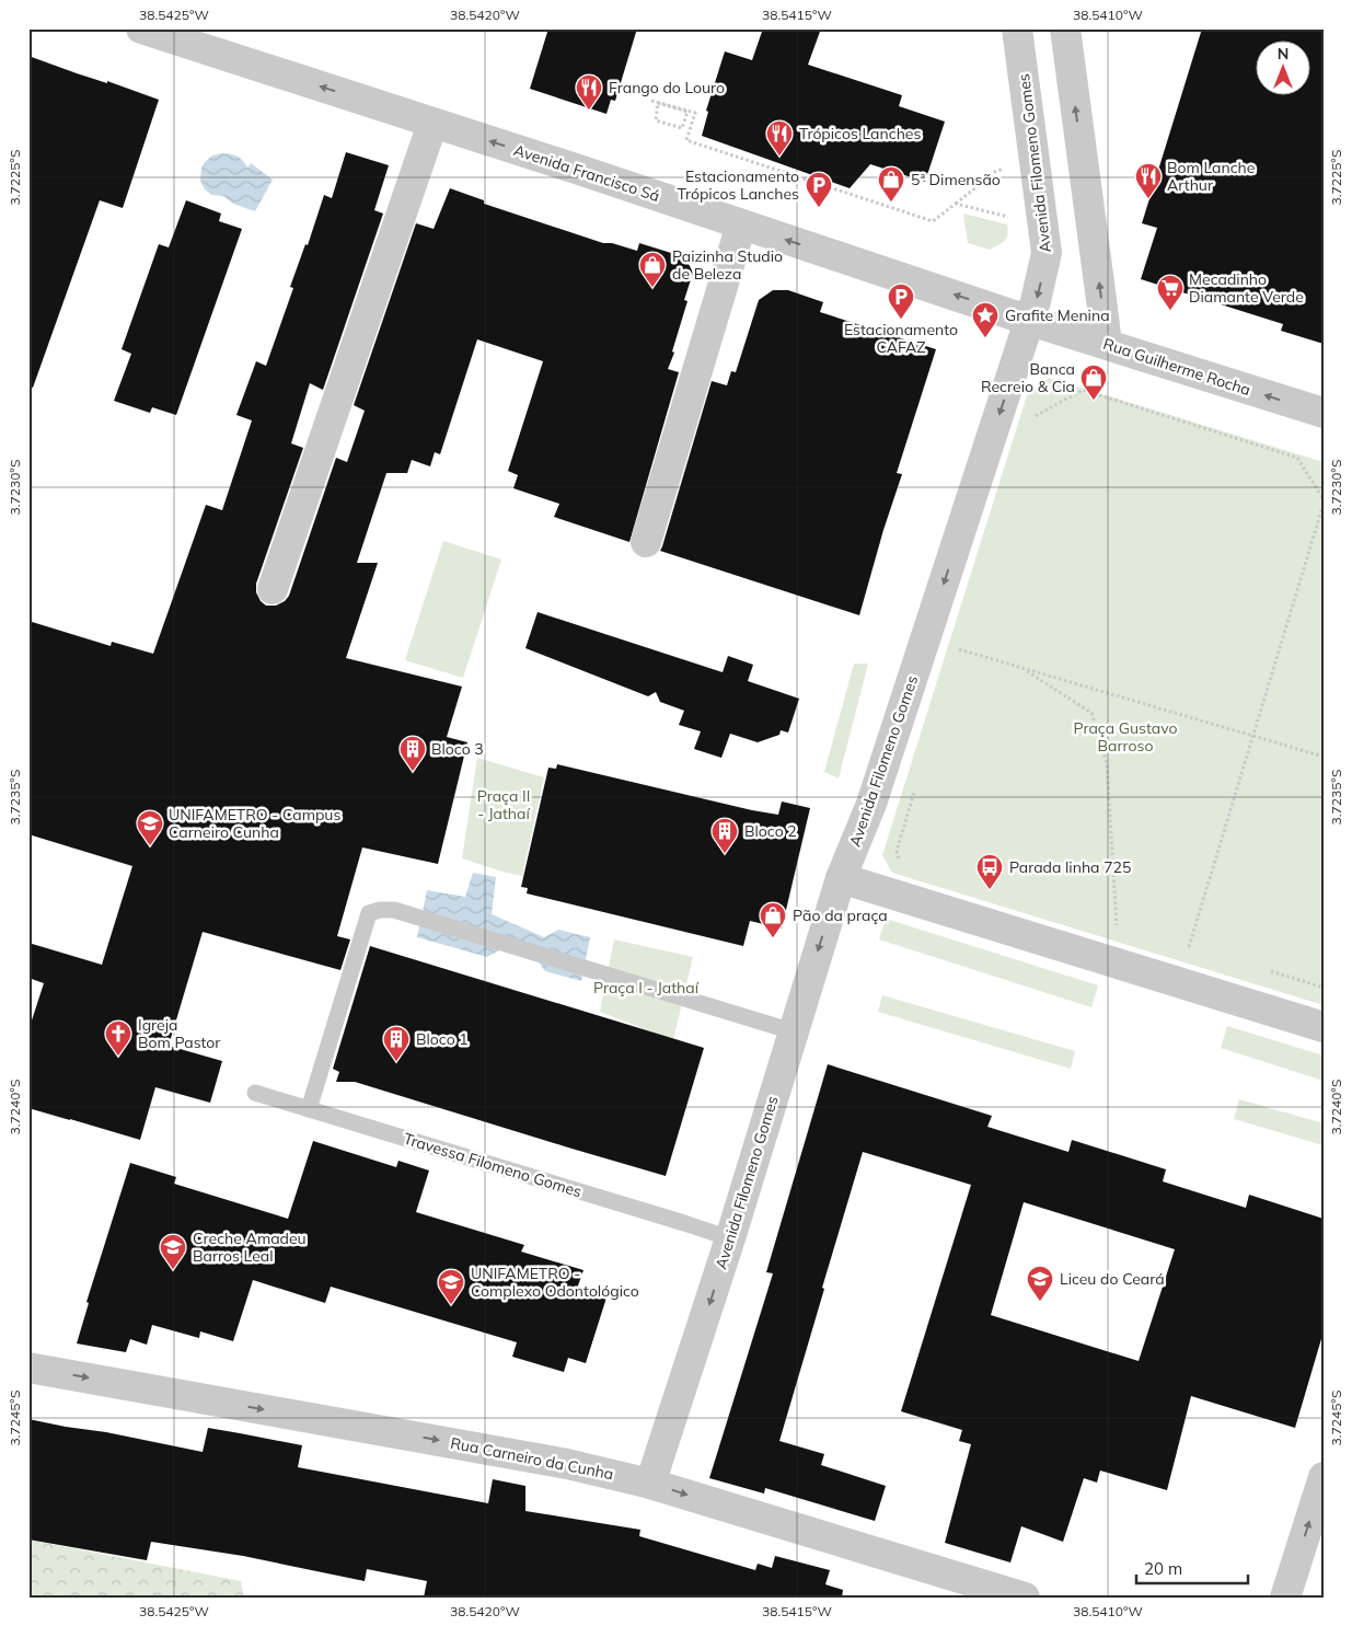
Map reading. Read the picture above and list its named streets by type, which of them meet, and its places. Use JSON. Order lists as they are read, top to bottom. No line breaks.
{"streets":{"street":["Avenida Filomeno Gomes","Avenida Francisco Sá","Rua Guilherme Rocha","Rua Carneiro da Cunha"],"lane":["Travessa Filomeno Gomes"]},"crossings":[["Avenida Filomeno Gomes","Avenida Francisco Sá"],["Avenida Filomeno Gomes","Rua Guilherme Rocha"],["Avenida Filomeno Gomes","Travessa Filomeno Gomes"],["Avenida Filomeno Gomes","Rua Carneiro da Cunha"],["Avenida Francisco Sá","Rua Guilherme Rocha"]],"one_way":["Avenida Filomeno Gomes","Avenida Francisco Sá","Rua Guilherme Rocha","Rua Carneiro da Cunha"],"parks":["Praça Gustavo Barroso","Praça II - Jathaí","Praça I - Jathaí"],"places":{"restaurant":["Frango do Louro","Trópicos Lanches","Bom Lanche Arthur"],"shop":["5ª Dimensão","Paizinha Studio de Beleza","Banca Recreio & Cia","Pão da praça"],"parking":["Estacionamento Trópicos Lanches","Estacionamento CAFAZ"],"supermarket":["Mecadinho Diamante Verde"],"place":["Grafite Menina"],"building":["Bloco 3","Bloco 2","Bloco 1"],"school or university":["UNIFAMETRO - Campus Carneiro Cunha","Creche Amadeu Barros Leal","Liceu do Ceará","UNIFAMETRO - Complexo Odontológico"],"bus stop":["Parada linha 725"],"church":["Igreja Bom Pastor"]},"scale_bar":"20 m","north":"top","coordinates":["38.5425°W","38.5420°W","38.5415°W","38.5410°W","3.7225°S","3.7230°S","3.7235°S","3.7240°S","3.7245°S"]}
